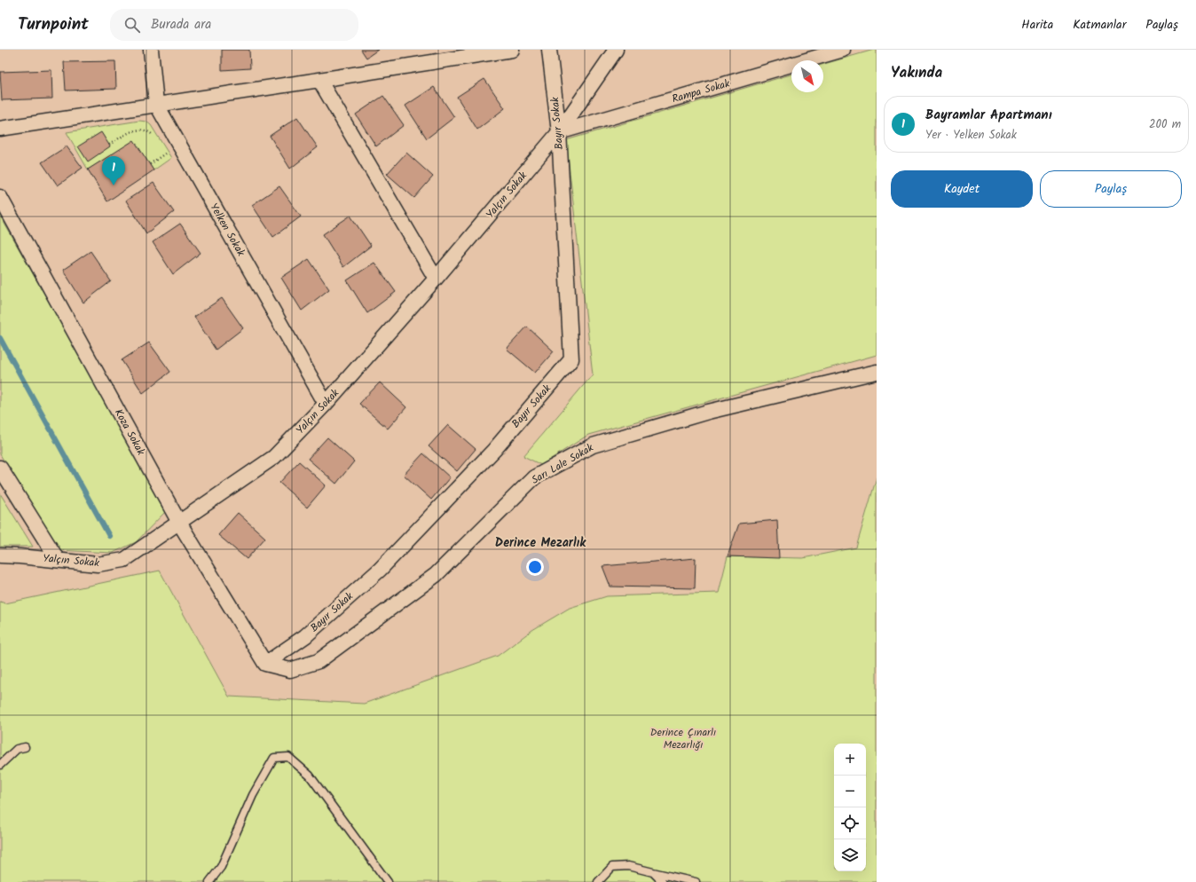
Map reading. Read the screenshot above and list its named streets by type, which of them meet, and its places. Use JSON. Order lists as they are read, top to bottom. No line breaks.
{"streets":{"street":["Rampa Sokak","Bayır Sokak","Yalçın Sokak","Yelken Sokak","Koza Sokak","Sarı Lale Sokak"]},"crossings":[["Rampa Sokak","Bayır Sokak"],["Rampa Sokak","Yalçın Sokak"],["Bayır Sokak","Yalçın Sokak"],["Bayır Sokak","Koza Sokak"],["Bayır Sokak","Sarı Lale Sokak"],["Yalçın Sokak","Yelken Sokak"],["Yalçın Sokak","Koza Sokak"],["Koza Sokak","Sarı Lale Sokak"]],"districts":["Derince Mezarlık"],"parks":["Derince Çınarlı Mezarlığı"],"north":"bottom right","page":{"header":"Turnpoint","search":"Burada ara","nav":["Harita","Katmanlar","Paylaş"],"heading":"Yakında","list":[{"mark":"1","name":"Bayramlar Apartmanı","note":"Yer · Yelken Sokak","value":"200 m"}],"pins":"1","buttons":["Kaydet","Paylaş"],"map_buttons":["+","−"]}}
